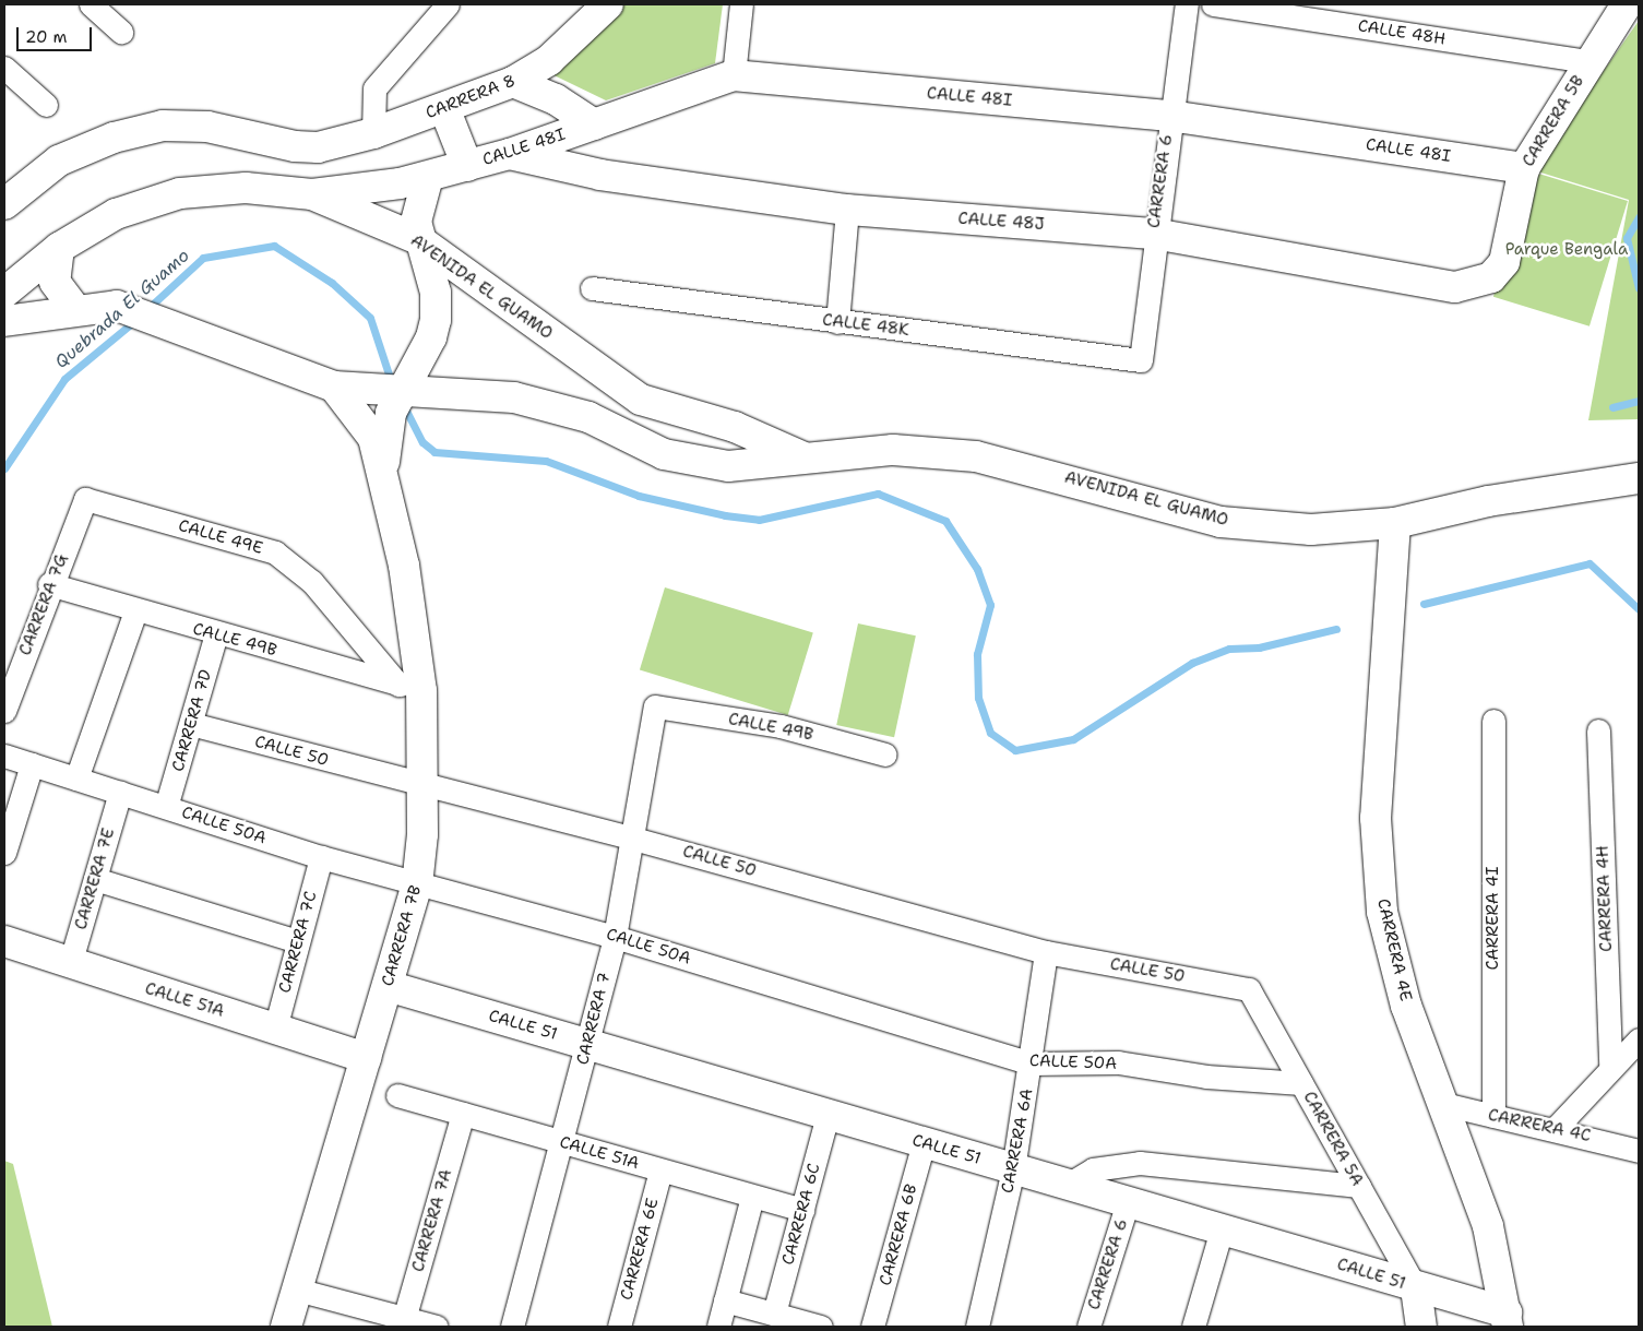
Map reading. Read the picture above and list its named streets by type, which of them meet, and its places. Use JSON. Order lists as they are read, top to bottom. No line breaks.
{"streets":{"street":["CALLE 48H","CARRERA 8","CALLE 48I","CARRERA 5B","CARRERA 6","CALLE 48J","AVENIDA EL GUAMO","CALLE 48K","CALLE 49E","CARRERA 7G","CALLE 49B","CARRERA 7D","CALLE 50","CALLE 50A","CARRERA 7E","CARRERA 4H","CARRERA 4I","CARRERA 7B","CARRERA 7C","CARRERA 4E","CALLE 51A","CARRERA 7","CALLE 51","CARRERA 4C","CARRERA 5A","CARRERA 6A","CARRERA 6C","CARRERA 7A","CARRERA 6B","CARRERA 6E"]},"crossings":[["CALLE 48H","CARRERA 5B"],["CALLE 48I","CARRERA 5B"],["CALLE 48I","CARRERA 6"],["CALLE 48I","CALLE 48J"],["CALLE 48I","AVENIDA EL GUAMO"],["CARRERA 5B","CALLE 48J"],["CARRERA 6","CALLE 48J"],["CARRERA 6","CALLE 48K"],["CARRERA 6","CALLE 51"],["AVENIDA EL GUAMO","CARRERA 7B"],["AVENIDA EL GUAMO","CARRERA 4E"],["CALLE 49E","CARRERA 7G"],["CALLE 49E","CALLE 49B"],["CALLE 49E","CARRERA 7B"],["CARRERA 7G","CALLE 49B"],["CALLE 49B","CARRERA 7D"],["CALLE 49B","CARRERA 7B"],["CALLE 49B","CARRERA 7"],["CARRERA 7D","CALLE 50"],["CARRERA 7D","CALLE 50A"],["CALLE 50","CARRERA 7B"],["CALLE 50","CARRERA 7"],["CALLE 50","CARRERA 5A"],["CALLE 50","CARRERA 6A"],["CALLE 50A","CARRERA 7E"],["CALLE 50A","CARRERA 7B"],["CALLE 50A","CARRERA 7C"],["CALLE 50A","CARRERA 7"],["CALLE 50A","CARRERA 5A"],["CALLE 50A","CARRERA 6A"],["CARRERA 7E","CALLE 51A"],["CARRERA 4I","CARRERA 4C"],["CARRERA 7B","CALLE 51A"],["CARRERA 7B","CALLE 51"],["CARRERA 7C","CALLE 51A"],["CARRERA 4E","CALLE 51"],["CARRERA 4E","CARRERA 4C"],["CALLE 51A","CARRERA 7"],["CALLE 51A","CARRERA 6C"],["CALLE 51A","CARRERA 7A"],["CALLE 51A","CARRERA 6E"],["CARRERA 7","CALLE 51"],["CALLE 51","CARRERA 5A"],["CALLE 51","CARRERA 6A"],["CALLE 51","CARRERA 6C"],["CALLE 51","CARRERA 6B"]],"water":["Quebrada El Guamo"],"parks":["Parque Bengala"],"scale_bar":"20 m"}
